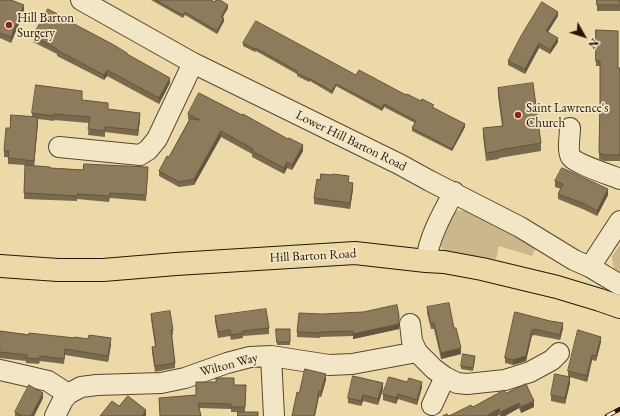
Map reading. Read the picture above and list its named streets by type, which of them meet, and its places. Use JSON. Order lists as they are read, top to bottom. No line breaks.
{"streets":{"main road":["Hill Barton Road"],"street":["Lower Hill Barton Road","Wilton Way"]},"places":["Hill Barton Surgery","Saint Lawrence's Church"],"north":"bottom right"}
